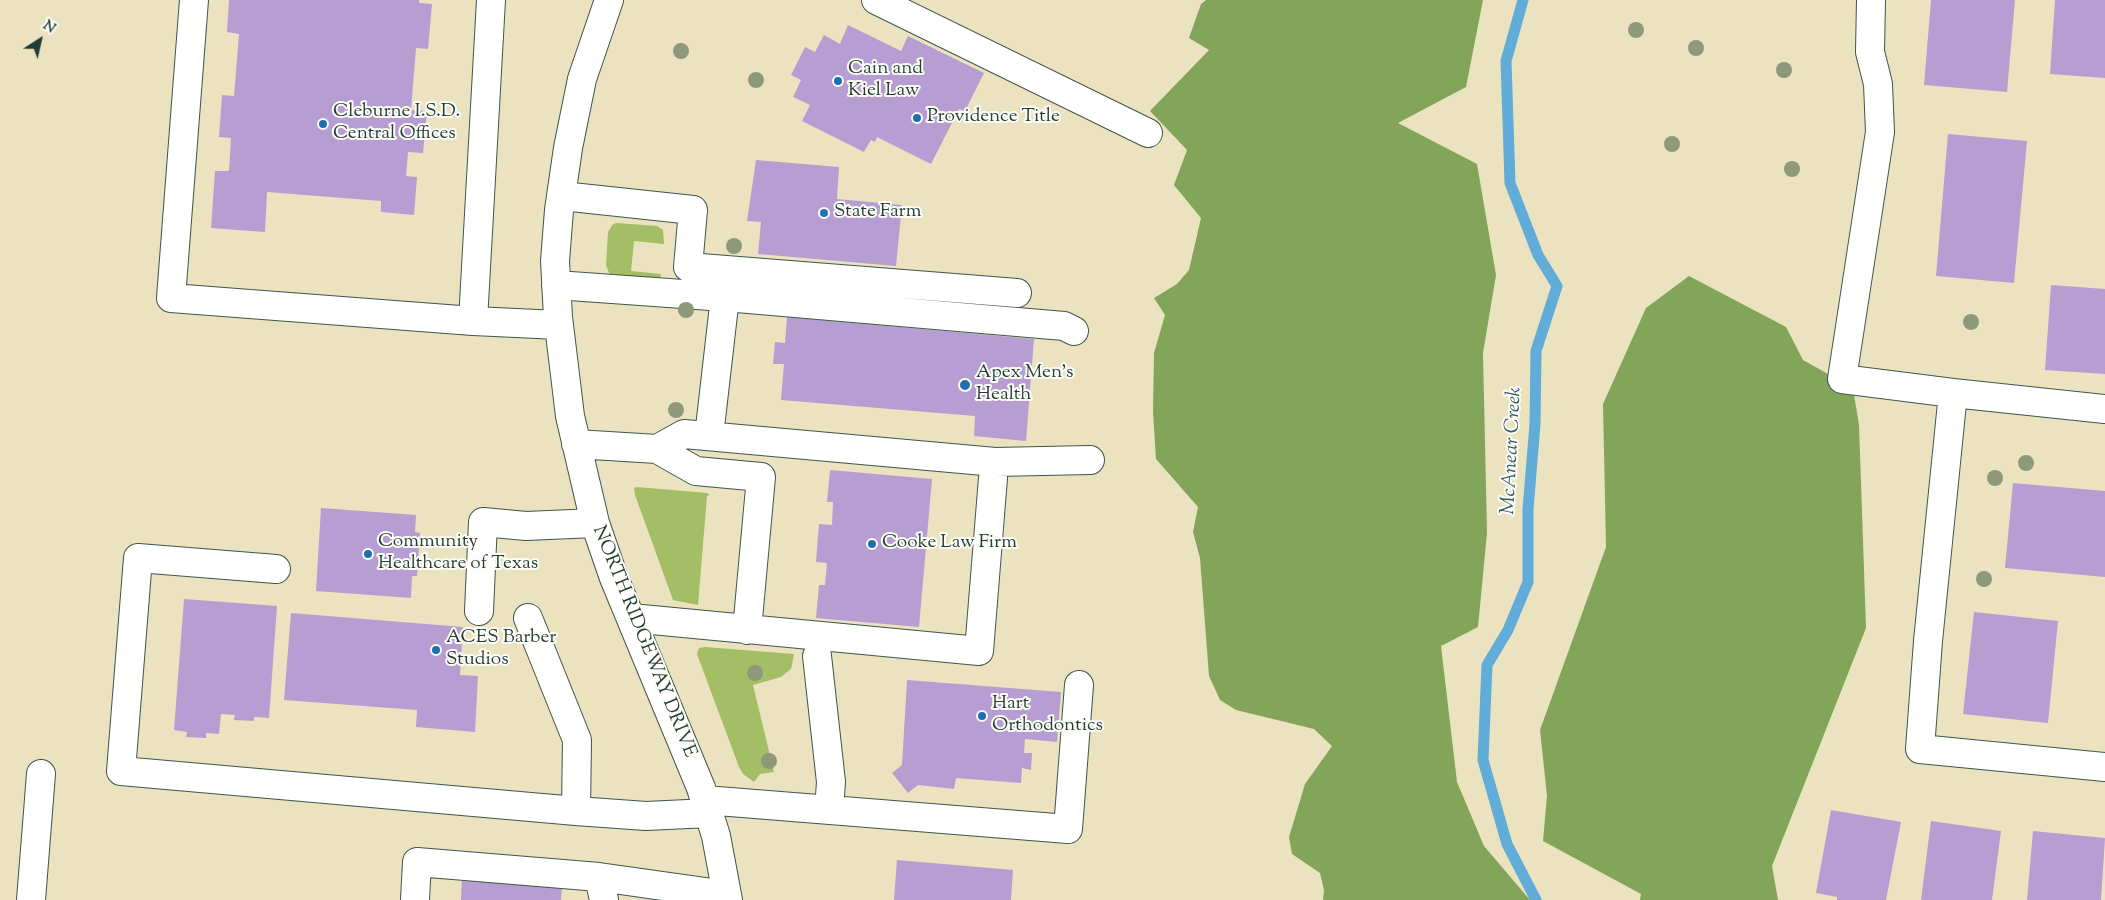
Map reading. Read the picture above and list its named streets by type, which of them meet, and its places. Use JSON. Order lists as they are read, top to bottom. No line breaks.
{"streets":{"street":["NORTH RIDGEWAY DRIVE"]},"water":["McAnear Creek"],"places":["Cain and Kiel Law","Providence Title","Cleburne I.S.D. Central Offices","State Farm","Apex Men's Health","Cooke Law Firm","Community Healthcare of Texas","ACES Barber Studios","Hart Orthodontics"],"north":"top right"}
